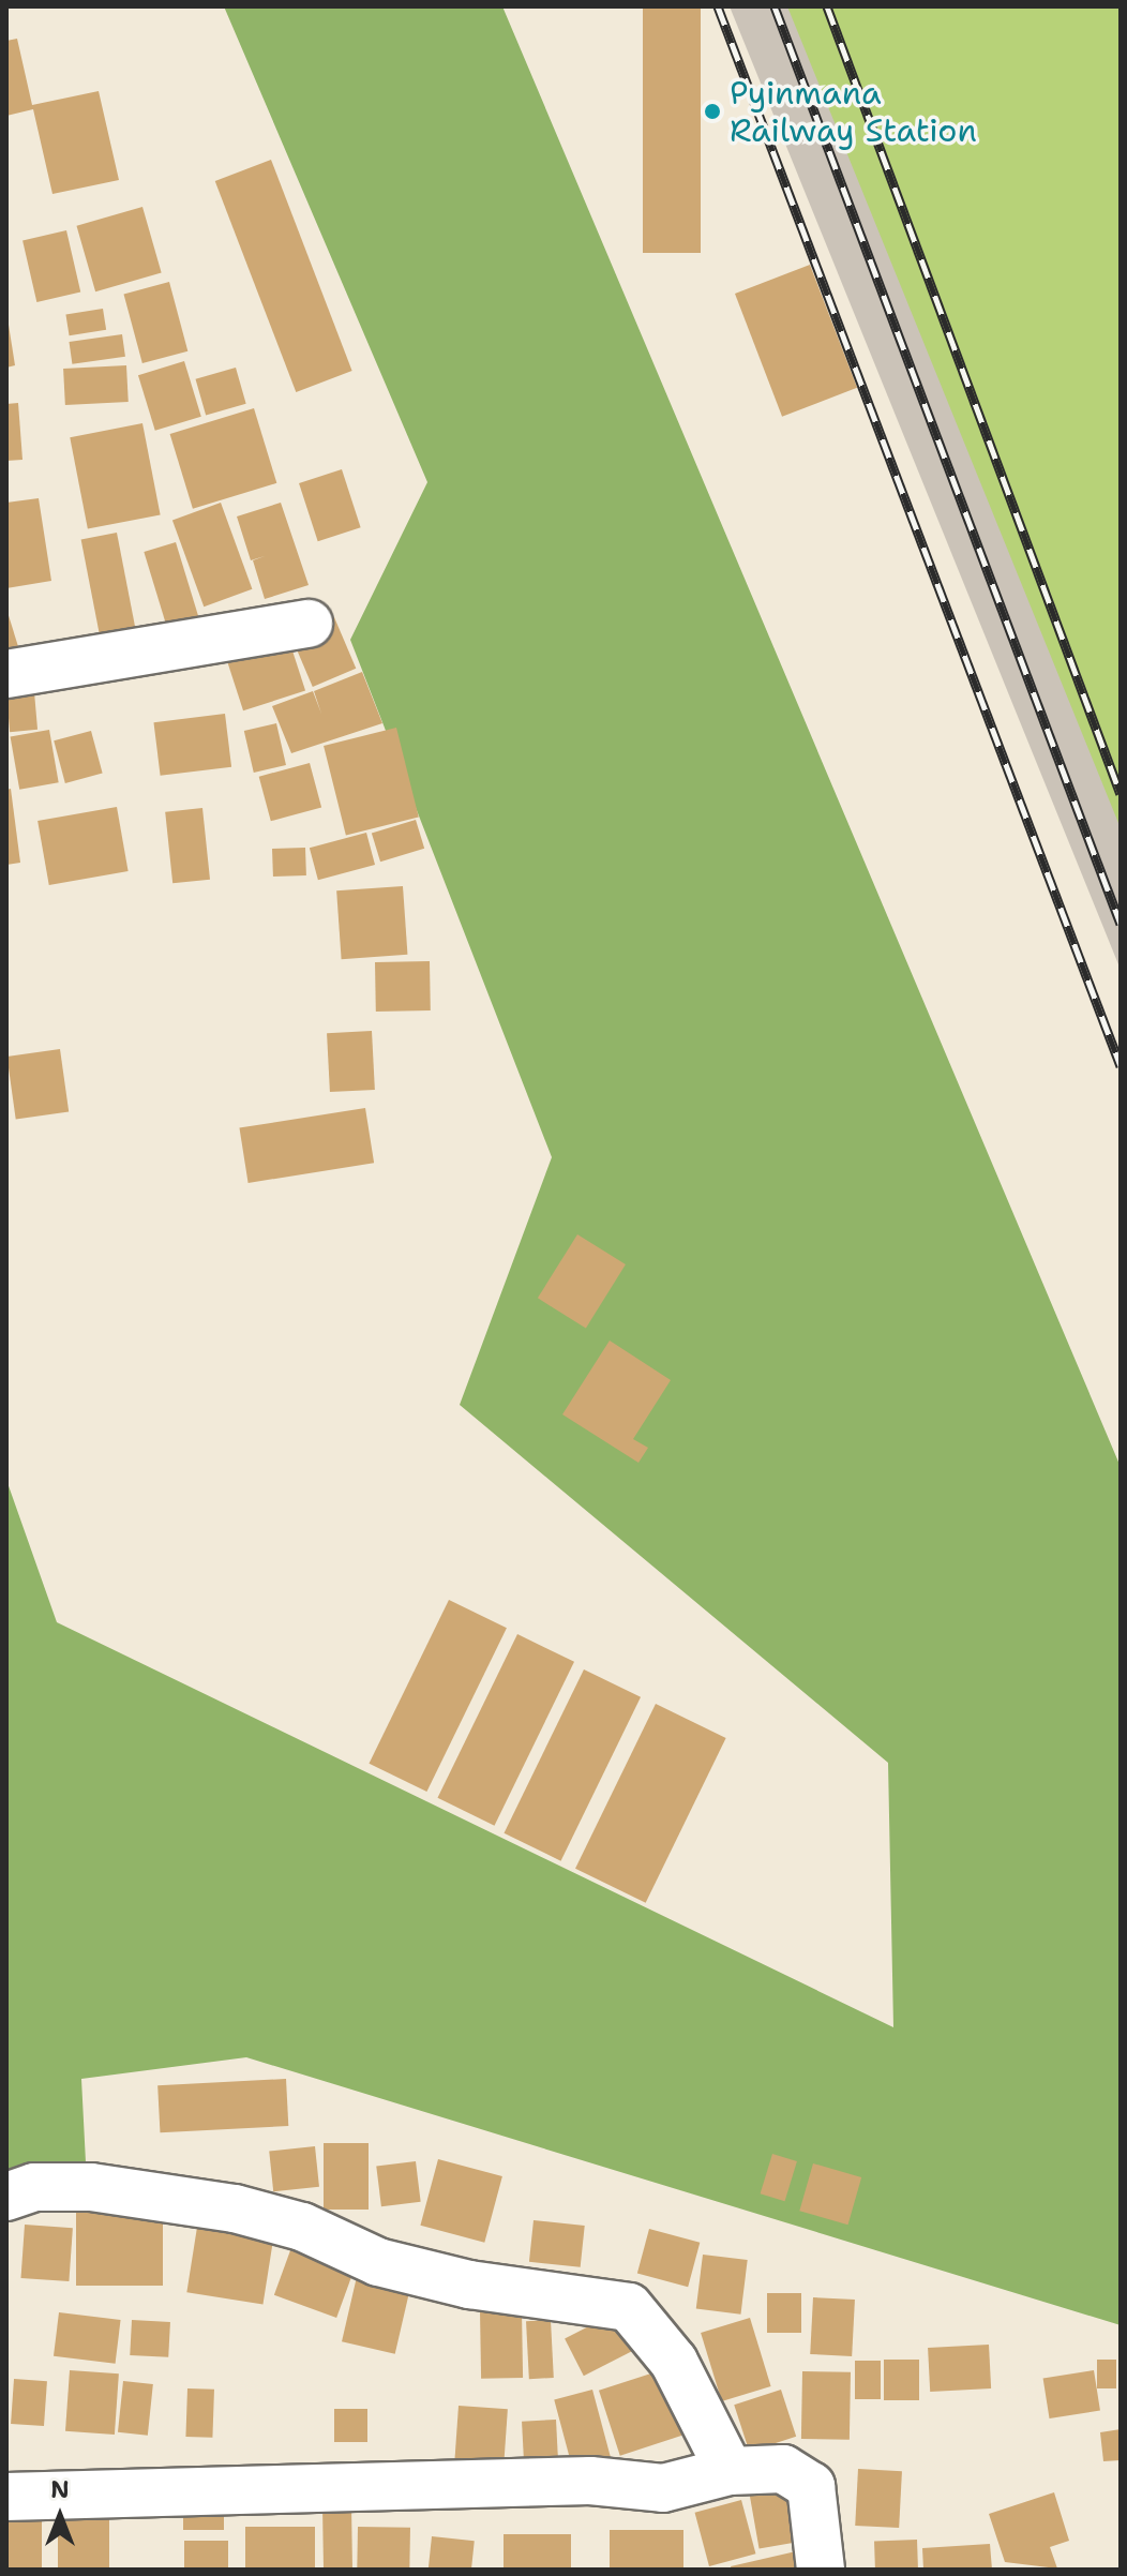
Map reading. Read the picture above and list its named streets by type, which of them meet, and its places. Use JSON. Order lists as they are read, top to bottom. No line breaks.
{"places":["Pyinmana Railway Station"],"north":"top"}
